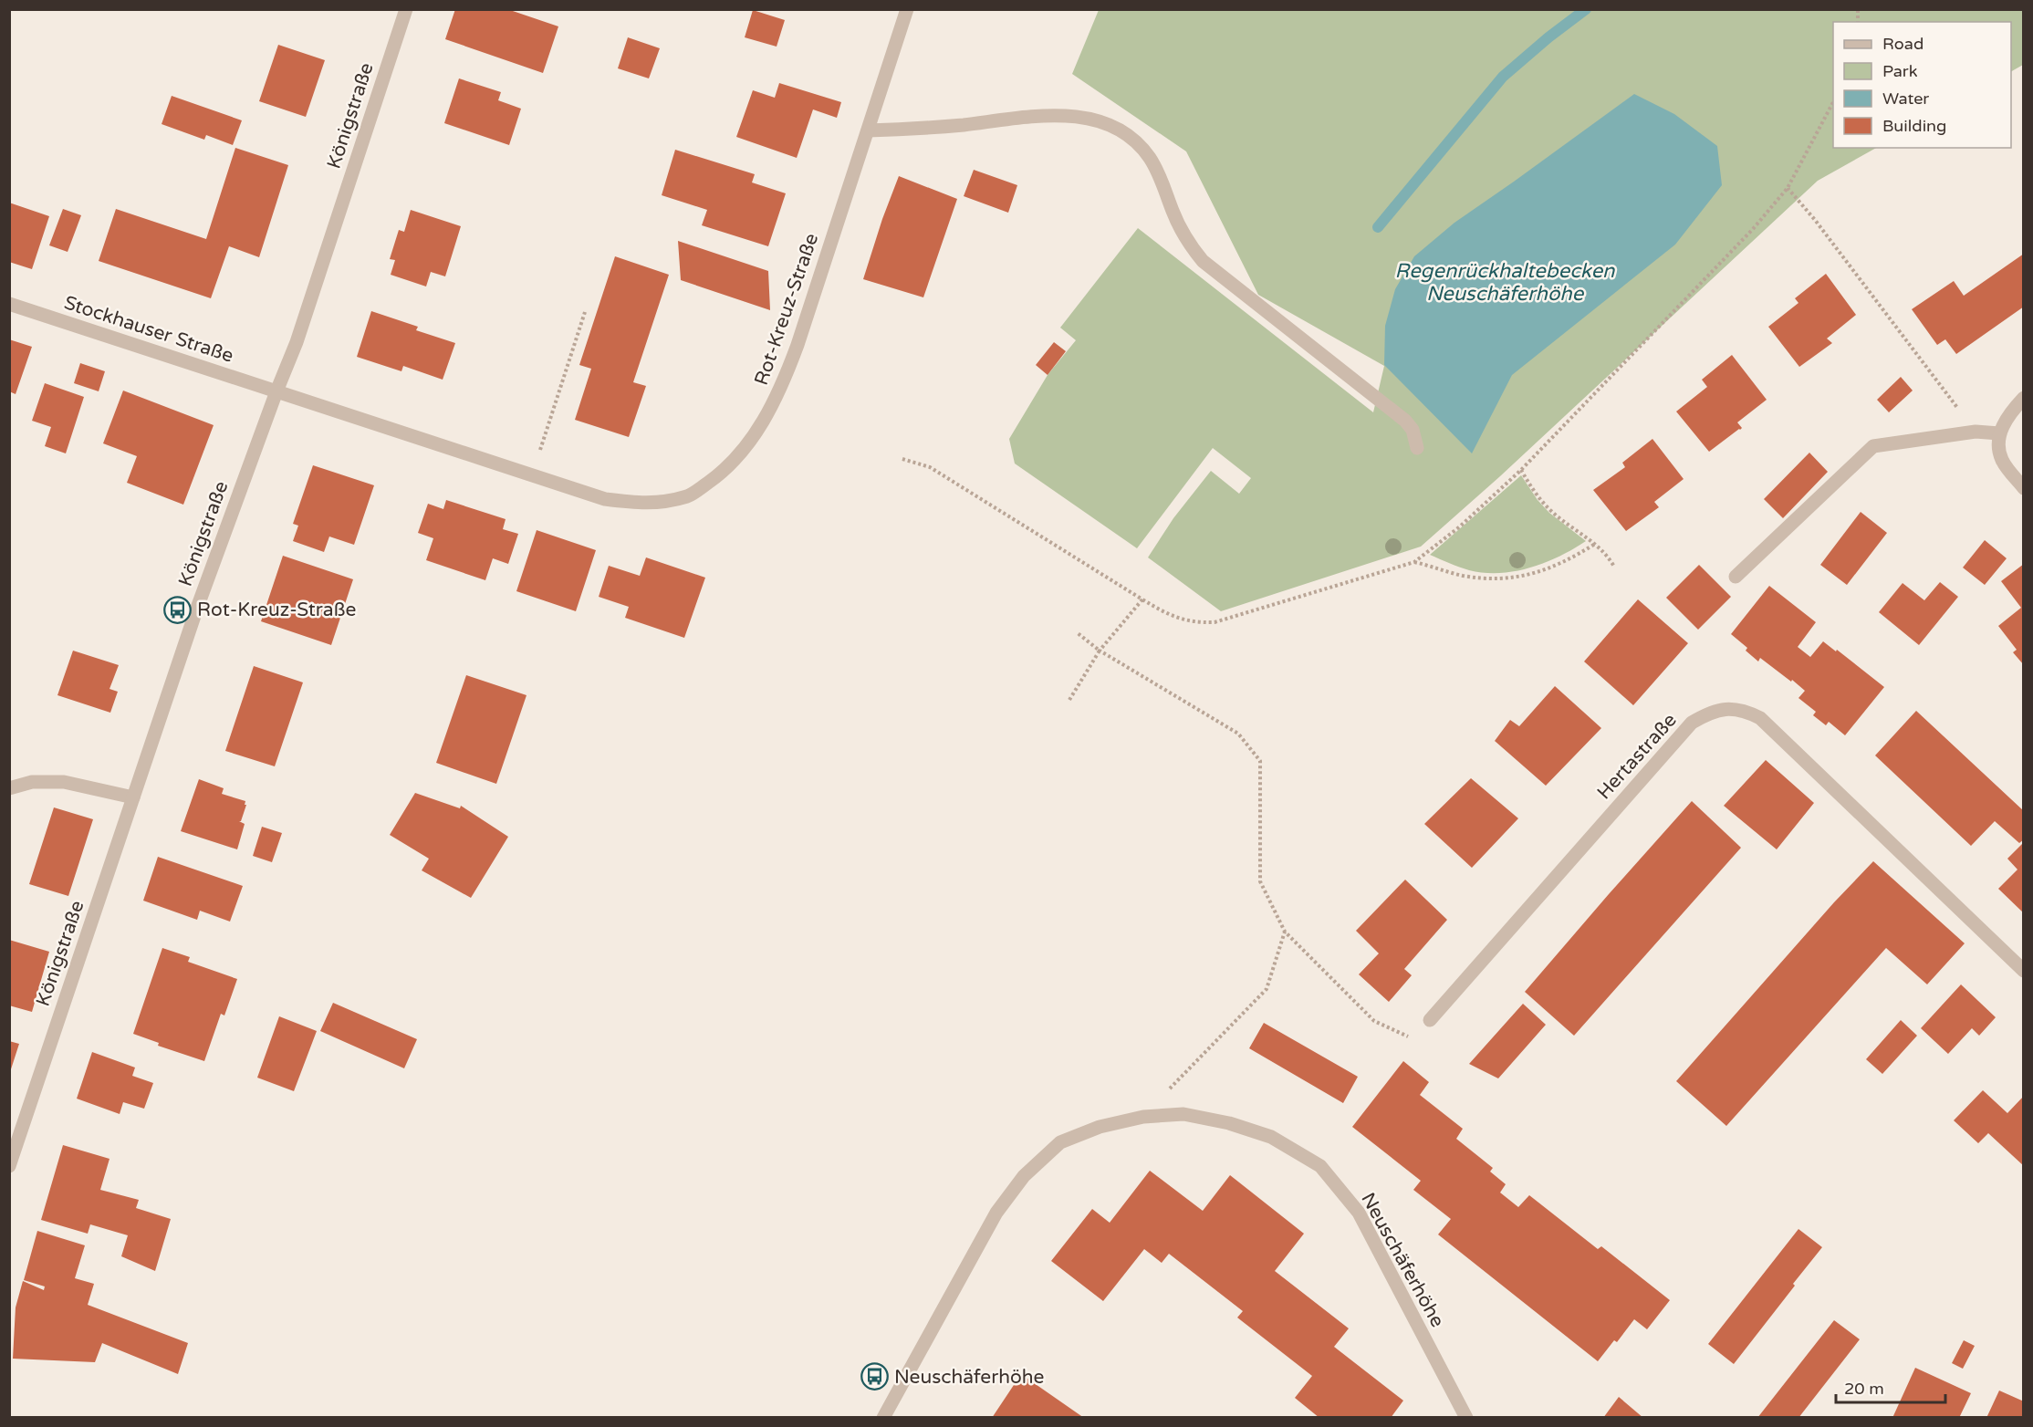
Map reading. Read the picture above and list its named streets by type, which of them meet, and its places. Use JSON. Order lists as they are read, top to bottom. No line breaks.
{"streets":{"street":["Königstraße","Rot-Kreuz-Straße","Stockhauser Straße","Hertastraße","Neuschäferhöhe"]},"crossings":[["Königstraße","Rot-Kreuz-Straße"],["Königstraße","Stockhauser Straße"],["Rot-Kreuz-Straße","Stockhauser Straße"]],"water":["Regenrückhaltebecken Neuschäferhöhe"],"places":{"bus stop":["Rot-Kreuz-Straße","Neuschäferhöhe"]},"legend":["Road","Park","Water","Building"],"scale_bar":"20 m"}
